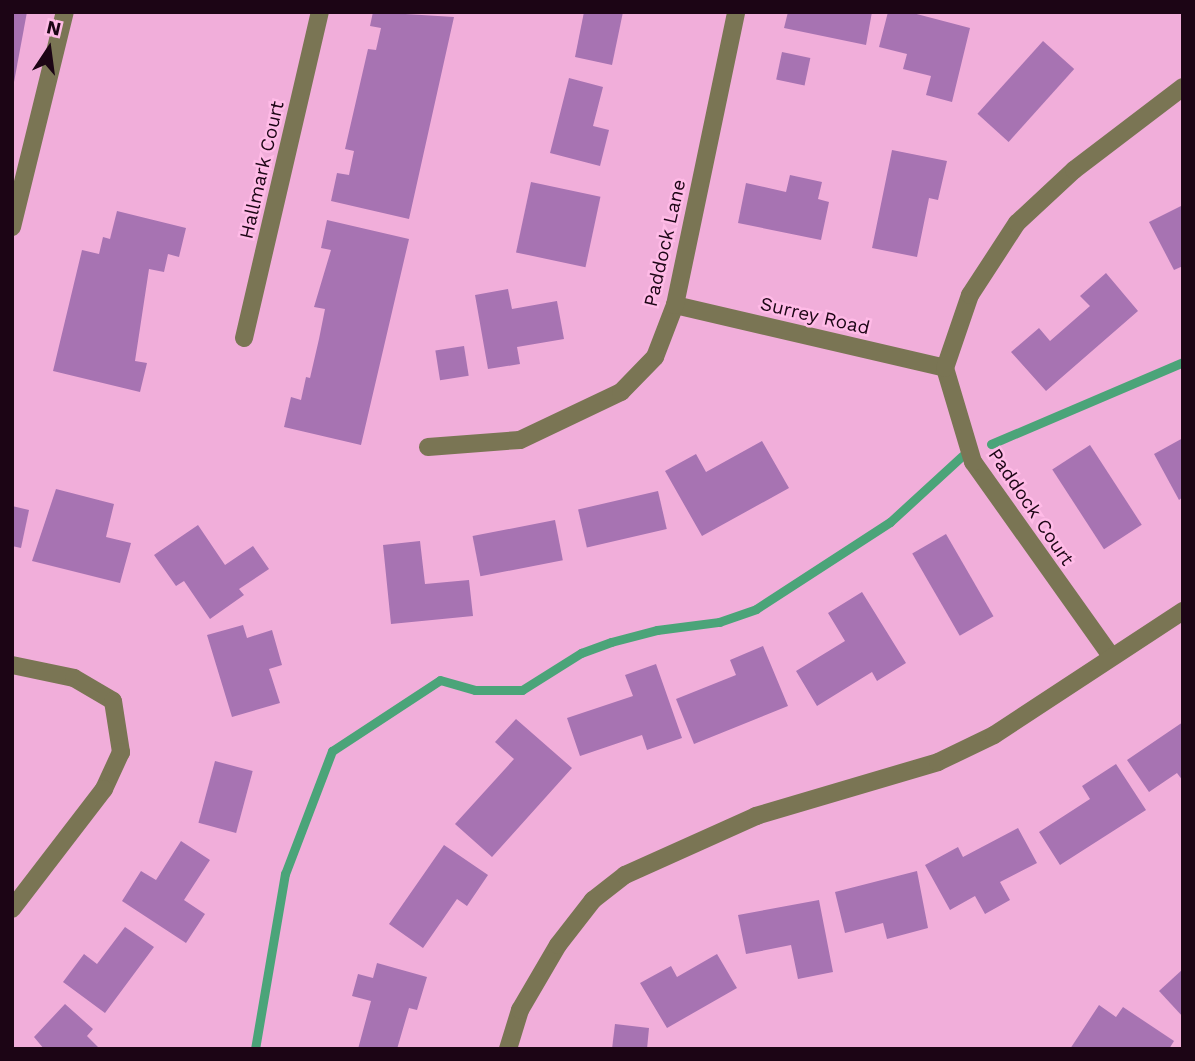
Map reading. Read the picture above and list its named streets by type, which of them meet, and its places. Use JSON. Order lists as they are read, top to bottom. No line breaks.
{"streets":{"street":["Hallmark Court","Paddock Lane","Surrey Road","Paddock Court"]},"crossings":[["Paddock Lane","Surrey Road"],["Surrey Road","Paddock Court"]],"north":"top"}
